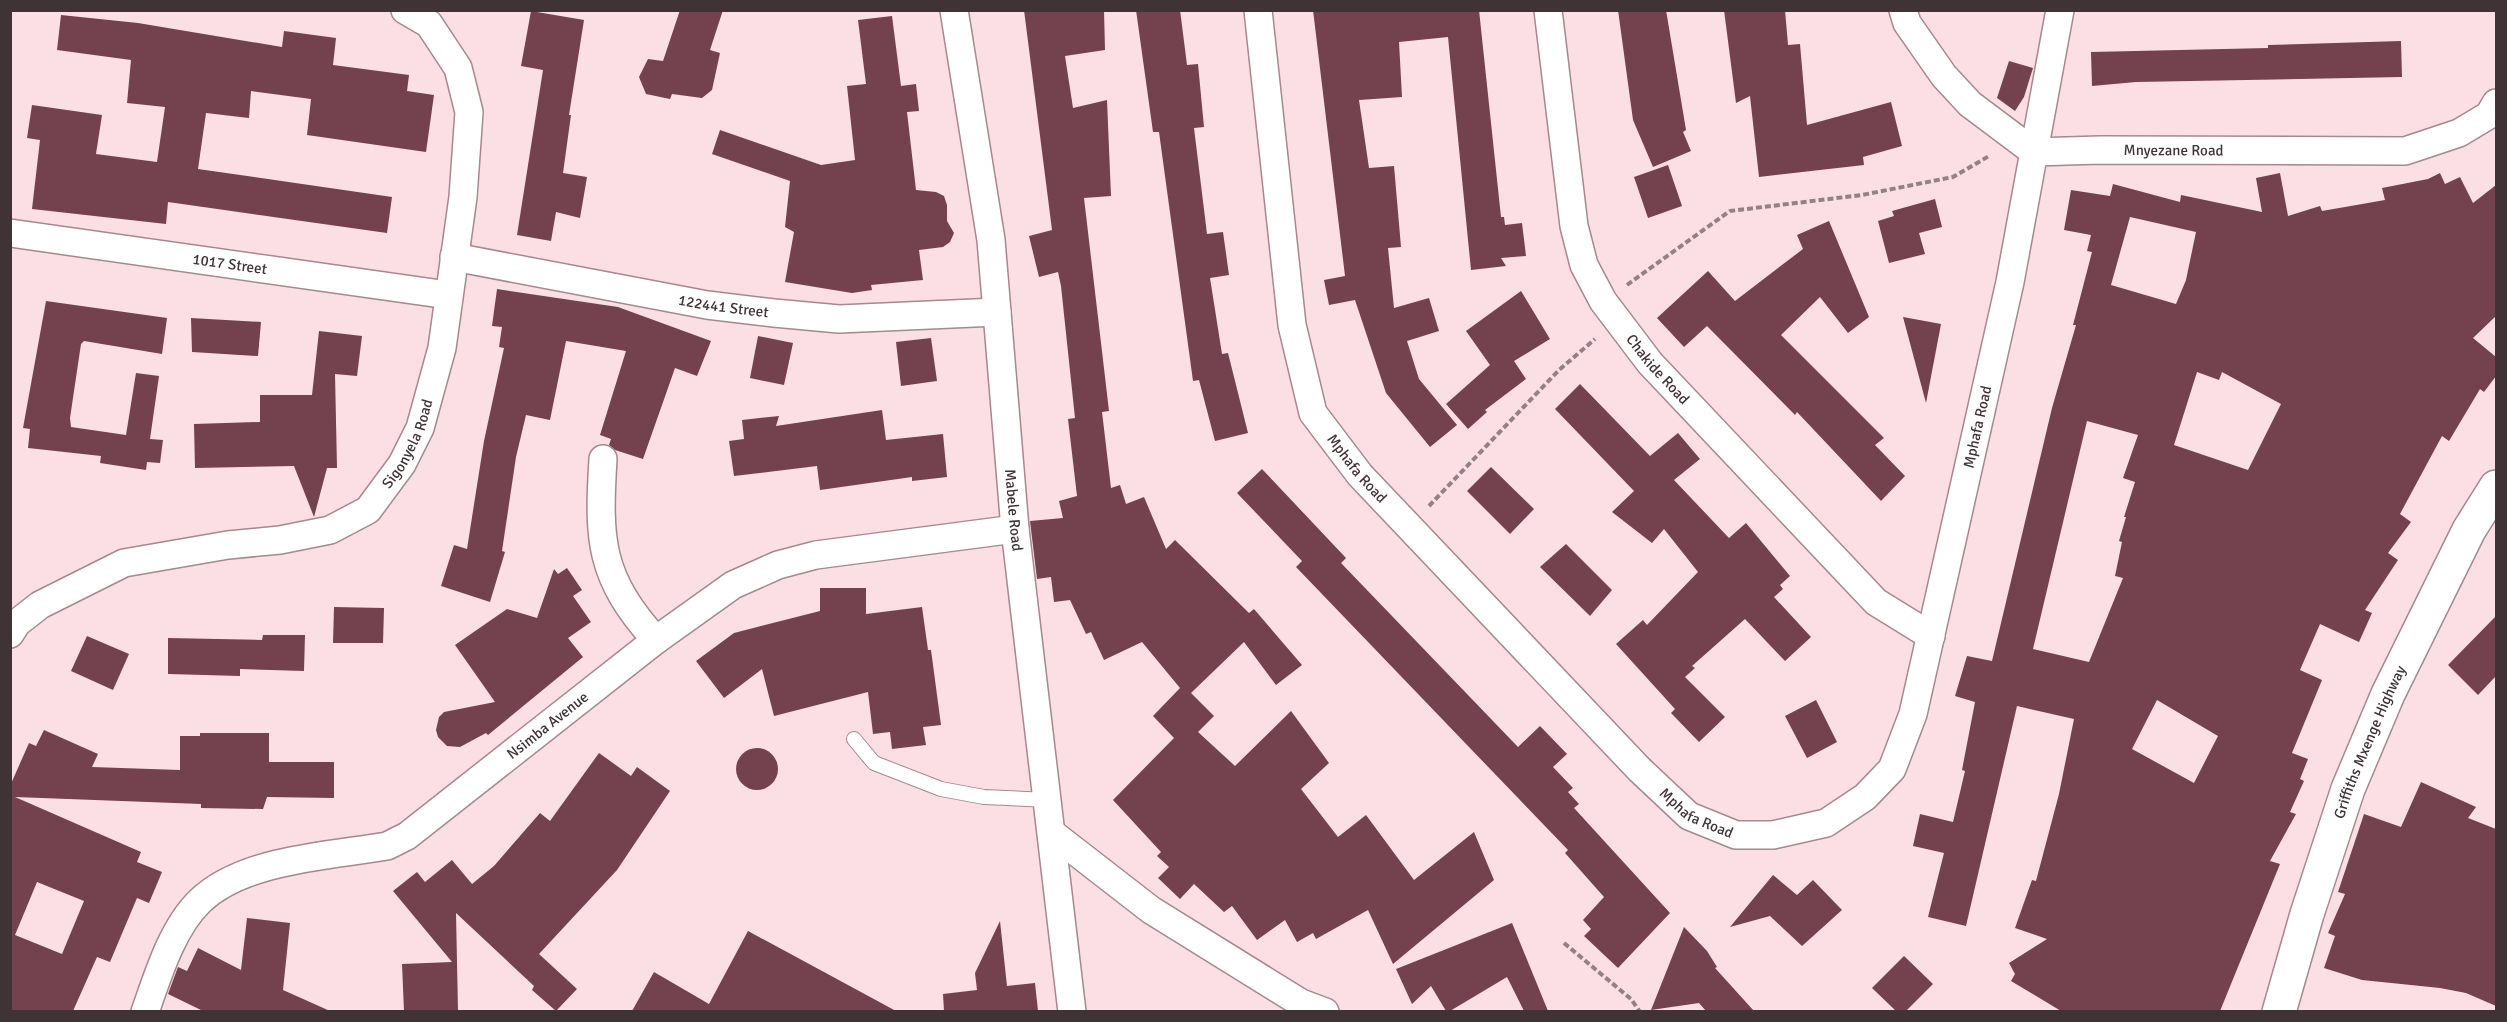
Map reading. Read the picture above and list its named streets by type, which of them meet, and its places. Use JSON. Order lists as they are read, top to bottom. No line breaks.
{"streets":{"street":["Mnyezane Road","1017 Street","122441 Street","Chakide Road","Mphafa Road","Sigonyela Road","Mabele Road","Nsimba Avenue","Griffiths Mxenge Highway"]},"crossings":[["Mnyezane Road","Mphafa Road"],["1017 Street","Sigonyela Road"],["122441 Street","Sigonyela Road"],["122441 Street","Mabele Road"],["Chakide Road","Mphafa Road"],["Mabele Road","Nsimba Avenue"]]}
